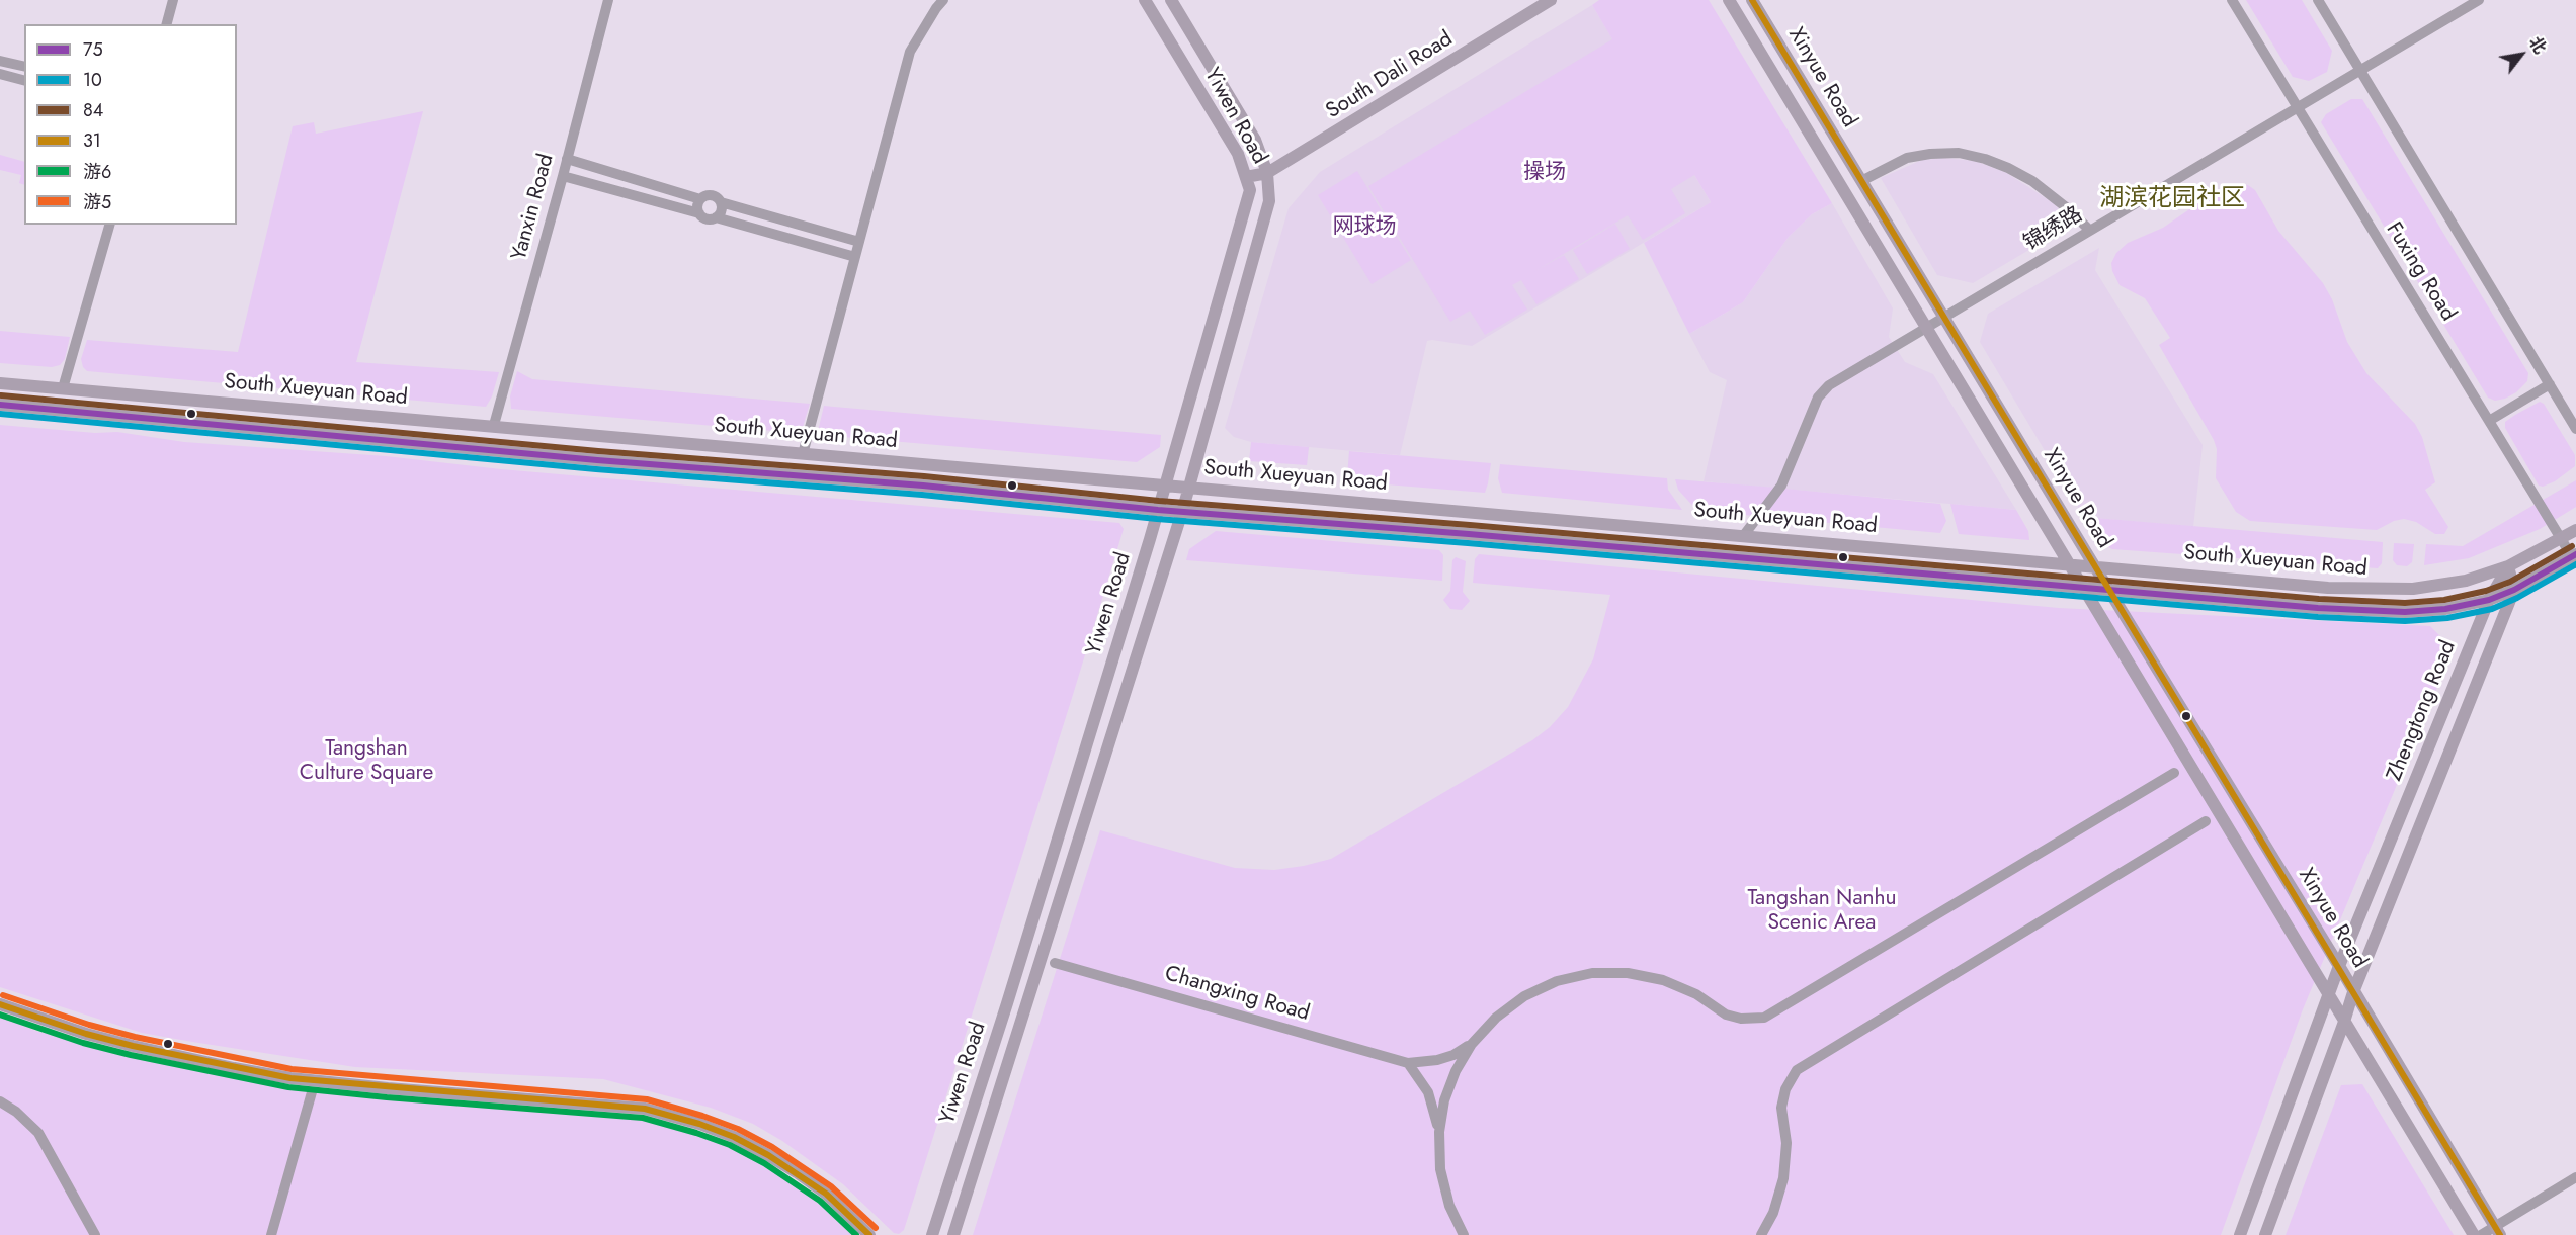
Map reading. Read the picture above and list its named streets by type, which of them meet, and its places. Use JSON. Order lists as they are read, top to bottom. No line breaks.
{"streets":{"main road":["South Dali Road","Xinyue Road","Yiwen Road","South Xueyuan Road","Zhengtong Road"],"street":["Yanxin Road","锦绣路","Fuxing Road","Changxing Road"]},"crossings":[["South Dali Road","Yiwen Road"],["Xinyue Road","锦绣路"],["Xinyue Road","South Xueyuan Road"],["Xinyue Road","Zhengtong Road"],["Yiwen Road","South Xueyuan Road"],["Yanxin Road","South Xueyuan Road"],["锦绣路","Fuxing Road"],["锦绣路","South Xueyuan Road"],["Fuxing Road","South Xueyuan Road"],["South Xueyuan Road","Zhengtong Road"]],"districts":["湖滨花园社区"],"parks":["操场","网球场","Tangshan Culture Square","Tangshan Nanhu Scenic Area"],"lines":["transit line 31","transit line 84","transit line 75","transit line 10","transit line 游5","transit line 游6"],"legend":["75","10","84","31","游6","游5"],"north":"top right"}
